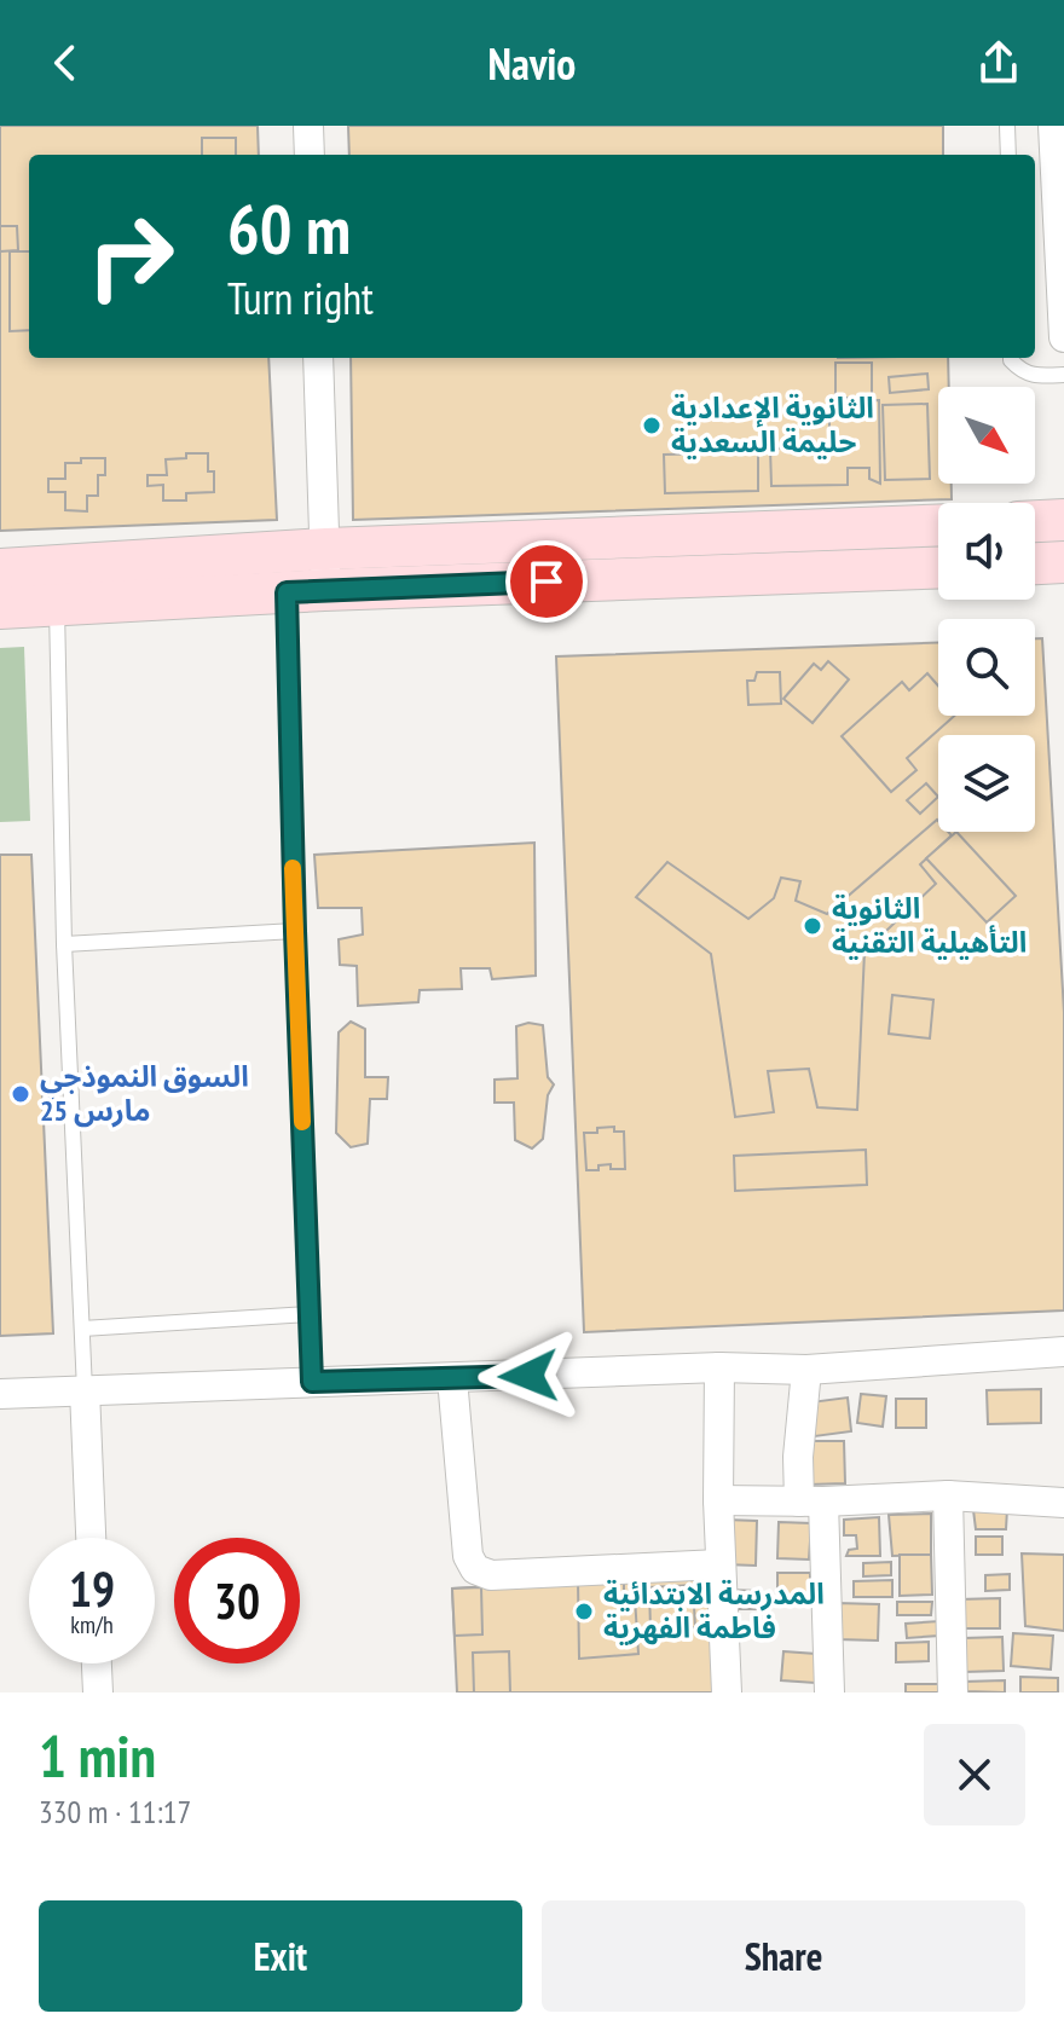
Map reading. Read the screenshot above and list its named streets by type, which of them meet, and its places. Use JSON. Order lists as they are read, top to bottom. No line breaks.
{"places":["الثانوية الإعدادية حليمة السعدية","الثانوية التأهيلية التقنية","السوق النموذجي 25 مارس","المدرسة الابتدائية فاطمة الفهرية"],"north":"bottom right","page":{"header":"Navio","turn":["60 m","Turn right"],"speed":"19 km/h","limit":"30","heading":["1 min","330 m · 11:17"],"buttons":["Exit","Share"]}}
